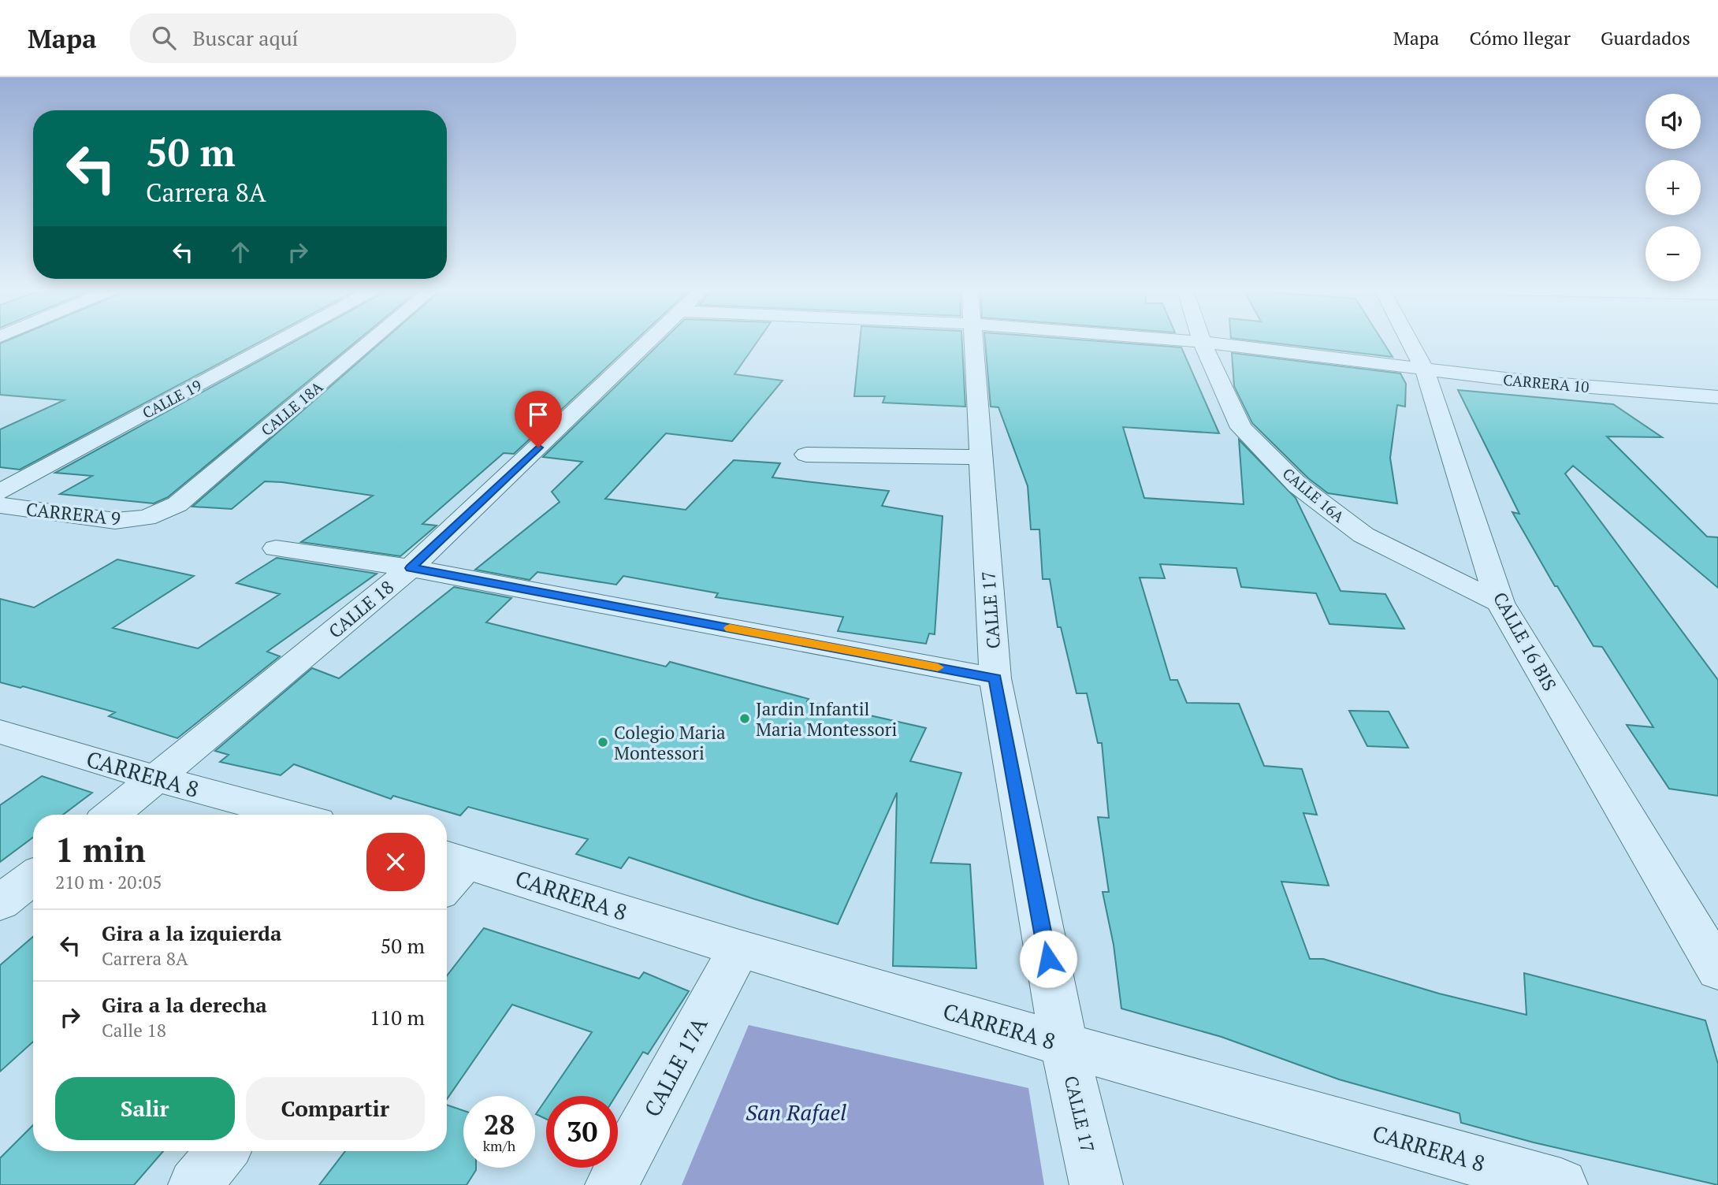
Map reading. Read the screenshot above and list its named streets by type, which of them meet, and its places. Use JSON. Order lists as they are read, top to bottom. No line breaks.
{"streets":{"street":["CARRERA 10","CALLE 19","CALLE 18A","CALLE 16A","CARRERA 9","CALLE 18","CALLE 17","CALLE 16 BIS","CARRERA 8","CALLE 17A"]},"crossings":[["CARRERA 10","CALLE 16A"],["CARRERA 10","CALLE 16 BIS"],["CALLE 18A","CARRERA 9"],["CALLE 16A","CALLE 16 BIS"],["CALLE 18","CARRERA 8"],["CALLE 17","CARRERA 8"],["CARRERA 8","CALLE 17A"]],"parks":["San Rafael"],"places":["Jardin Infantil Maria Montessori","Colegio Maria Montessori"],"page":{"header":"Mapa","search":"Buscar aquí","nav":["Mapa","Cómo llegar","Guardados"],"map_buttons":["+","−"],"turn":["50 m","Carrera 8A"],"heading":["1 min","210 m · 20:05"],"list":[{"name":"Gira a la izquierda","note":"Carrera 8A","value":"50 m"},{"name":"Gira a la derecha","note":"Calle 18","value":"110 m"}],"buttons":["Salir","Compartir"],"speed":"28 km/h","limit":"30"}}
